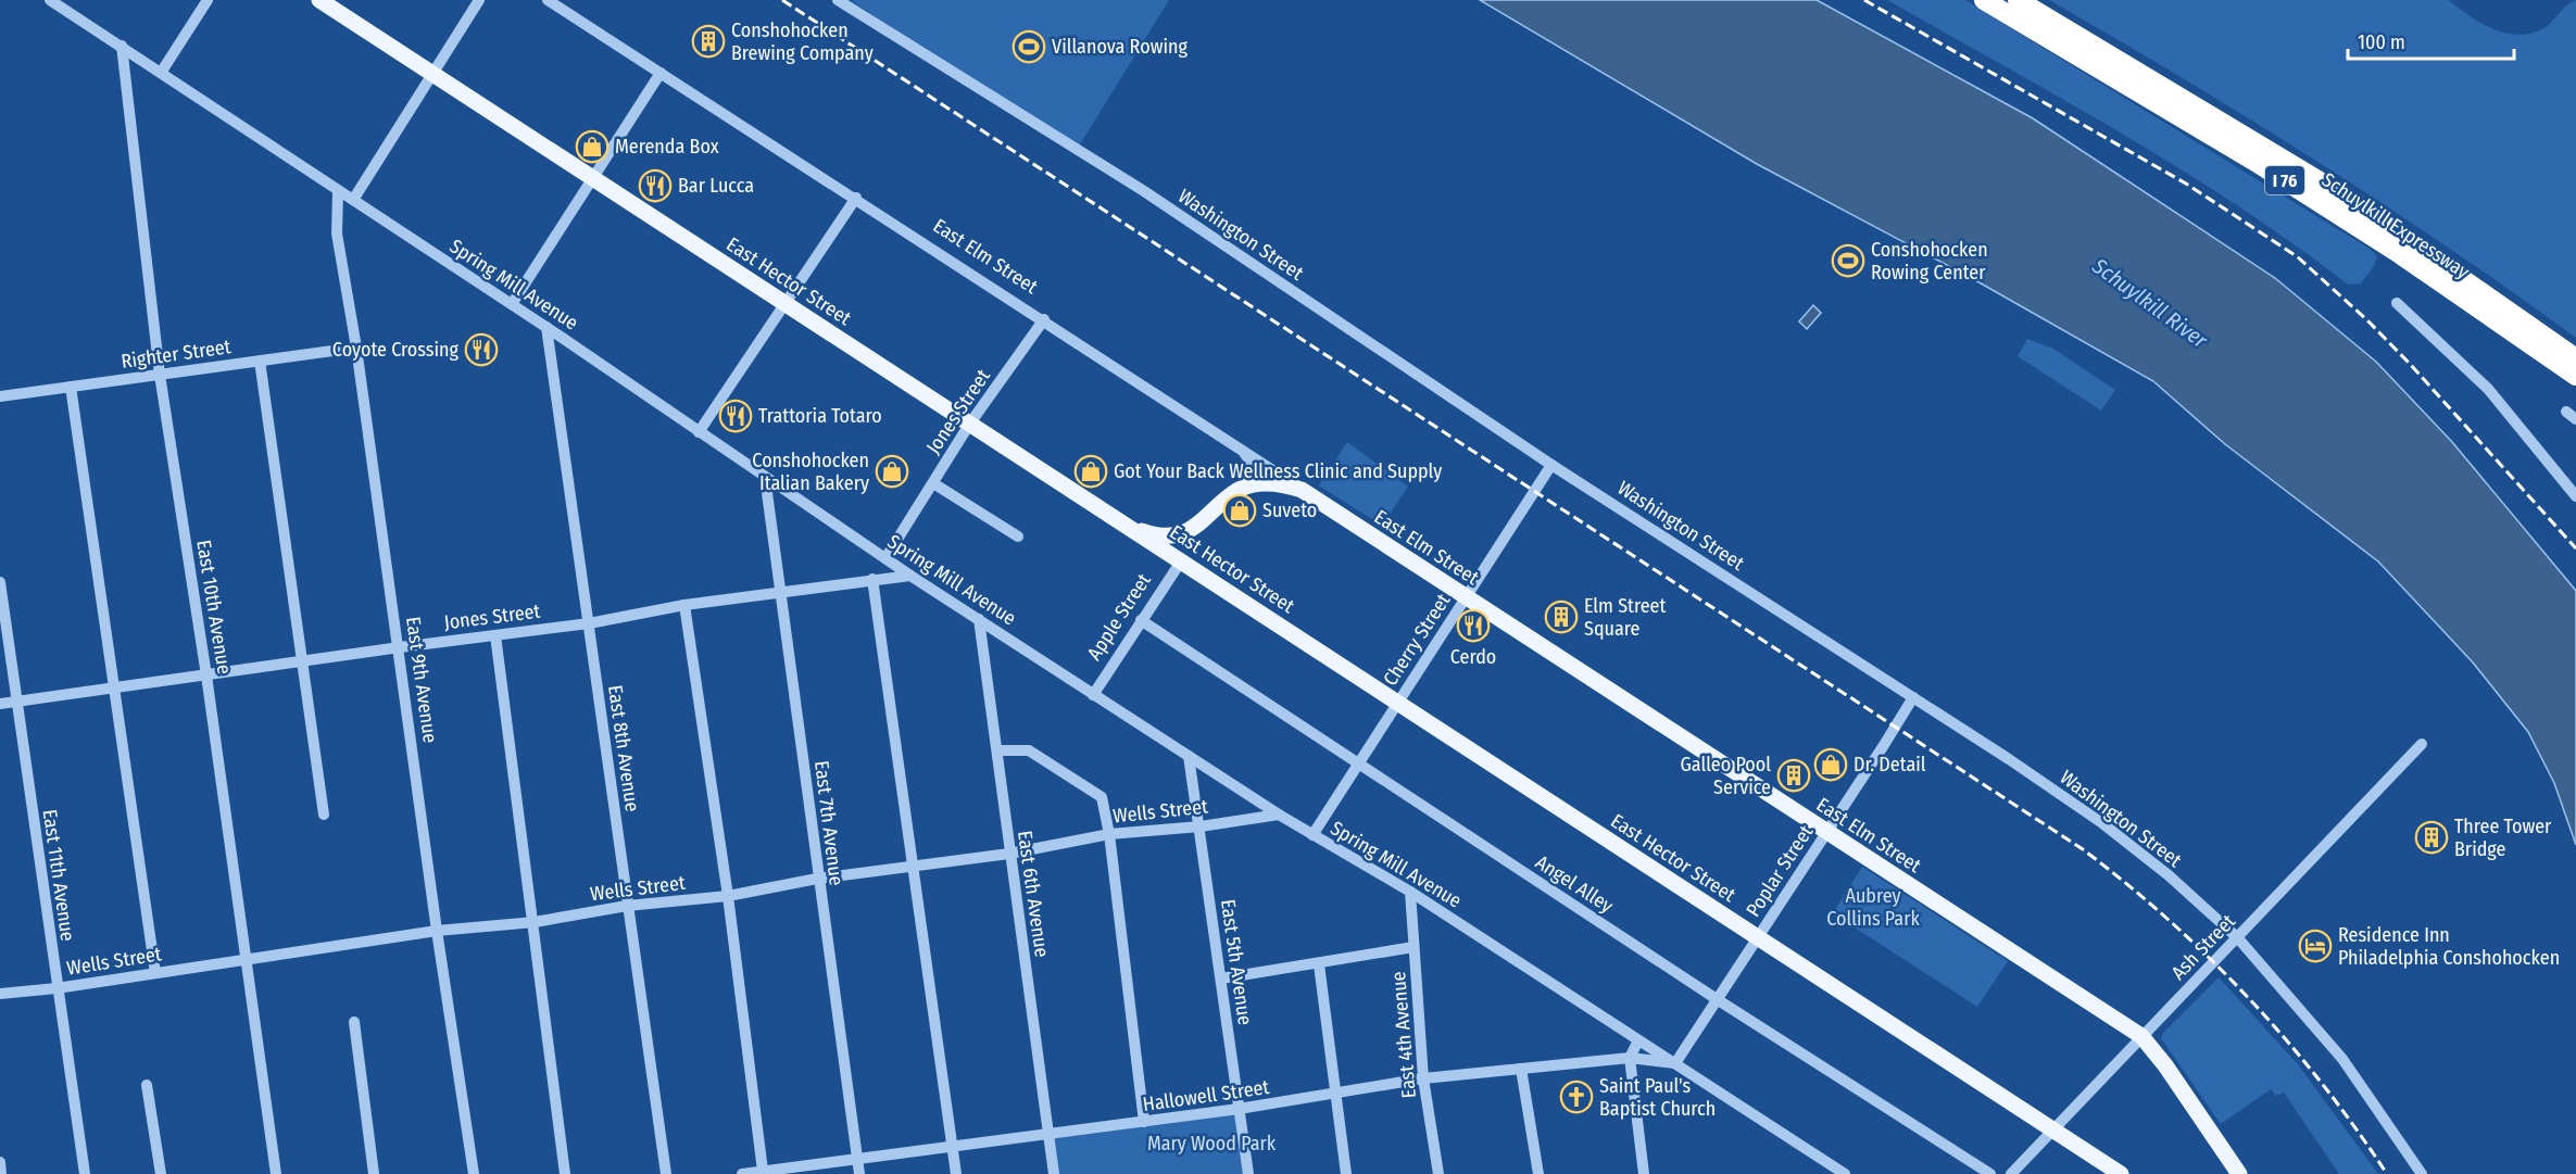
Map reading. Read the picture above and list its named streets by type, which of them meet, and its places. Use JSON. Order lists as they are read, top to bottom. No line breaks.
{"streets":{"highway":["I 76","Schuylkill Expressway"],"main road":["East Elm Street","East Hector Street"],"street":["Washington Street","Spring Mill Avenue","Righter Street","Jones Street","East 10th Avenue","Apple Street","Cherry Street","East 9th Avenue","East 8th Avenue","Wells Street","East 7th Avenue","Poplar Street","East 11th Avenue","Angel Alley","East 6th Avenue","Ash Street","East 5th Avenue","East 4th Avenue","Hallowell Street"]},"crossings":[["Washington Street","Cherry Street"],["Washington Street","Poplar Street"],["Washington Street","Ash Street"],["East Elm Street","Jones Street"],["East Elm Street","Cherry Street"],["East Elm Street","Poplar Street"],["East Elm Street","Ash Street"],["East Hector Street","Jones Street"],["East Hector Street","Apple Street"],["East Hector Street","Cherry Street"],["East Hector Street","Poplar Street"],["East Hector Street","Ash Street"],["Spring Mill Avenue","Jones Street"],["Spring Mill Avenue","East 10th Avenue"],["Spring Mill Avenue","Apple Street"],["Spring Mill Avenue","Cherry Street"],["Spring Mill Avenue","East 9th Avenue"],["Spring Mill Avenue","East 8th Avenue"],["Spring Mill Avenue","Wells Street"],["Spring Mill Avenue","East 7th Avenue"],["Spring Mill Avenue","Poplar Street"],["Spring Mill Avenue","East 6th Avenue"],["Spring Mill Avenue","East 5th Avenue"],["Spring Mill Avenue","East 4th Avenue"],["Spring Mill Avenue","Hallowell Street"],["Righter Street","East 10th Avenue"],["Righter Street","East 9th Avenue"],["Jones Street","East 10th Avenue"],["Jones Street","East 9th Avenue"],["Jones Street","East 8th Avenue"],["Jones Street","East 7th Avenue"],["Jones Street","East 11th Avenue"],["East 10th Avenue","Wells Street"],["Apple Street","Angel Alley"],["Cherry Street","Angel Alley"],["East 9th Avenue","Wells Street"],["East 8th Avenue","Wells Street"],["Wells Street","East 7th Avenue"],["Wells Street","East 11th Avenue"],["Wells Street","East 6th Avenue"],["Wells Street","East 5th Avenue"],["East 7th Avenue","Hallowell Street"],["Poplar Street","Angel Alley"],["Poplar Street","Hallowell Street"],["East 6th Avenue","Hallowell Street"],["East 5th Avenue","Hallowell Street"],["East 4th Avenue","Hallowell Street"]],"water":["Schuylkill River"],"parks":["Aubrey Collins Park","Mary Wood Park"],"places":{"building":["Conshohocken Brewing Company","Elm Street Square","Galleo Pool Service","Three Tower Bridge"],"sports":["Villanova Rowing","Conshohocken Rowing Center"],"shop":["Merenda Box","Conshohocken Italian Bakery","Got Your Back Wellness Clinic and Supply","Suveto","Dr. Detail"],"restaurant":["Bar Lucca","Coyote Crossing","Trattoria Totaro","Cerdo"],"hotel":["Residence Inn Philadelphia Conshohocken"],"church":["Saint Paul's Baptist Church"]},"scale_bar":"100 m"}
